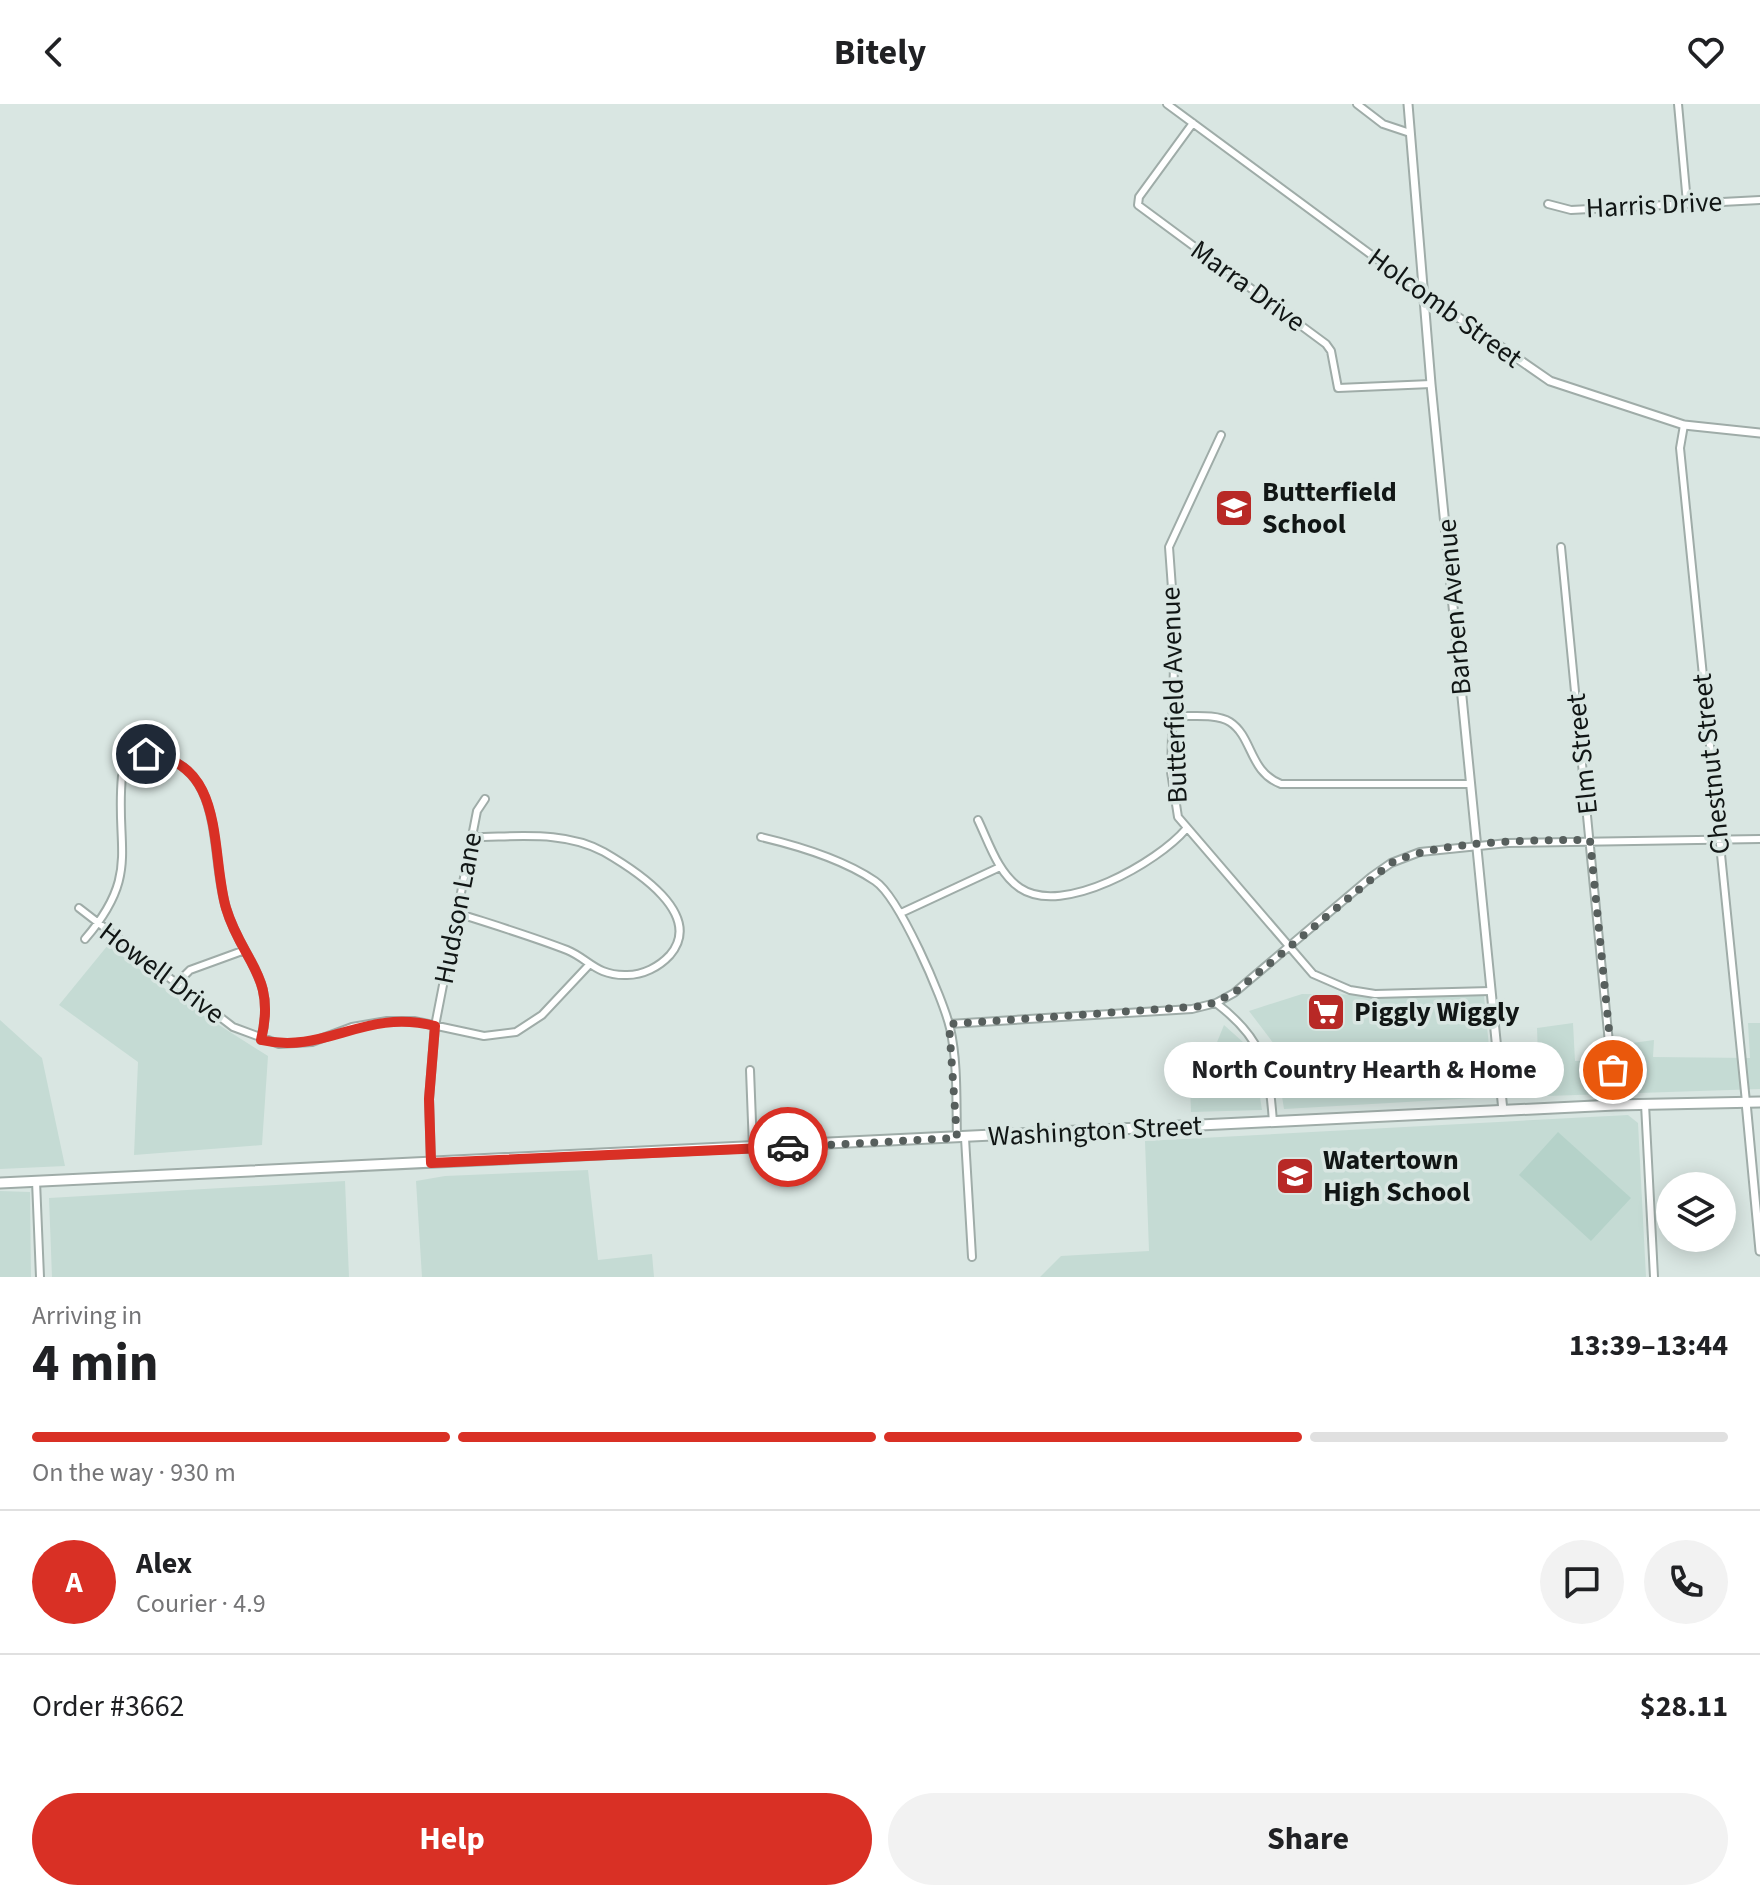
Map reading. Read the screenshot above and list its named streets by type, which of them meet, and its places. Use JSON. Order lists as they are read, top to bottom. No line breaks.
{"streets":{"main road":["Washington Street"],"street":["Harris Drive","Marra Drive","Holcomb Street","Barben Avenue","Butterfield Avenue","Elm Street","Chestnut Street","Hudson Lane","Howell Drive"]},"crossings":[["Marra Drive","Holcomb Street"],["Marra Drive","Barben Avenue"],["Holcomb Street","Barben Avenue"],["Holcomb Street","Chestnut Street"],["Barben Avenue","Butterfield Avenue"],["Barben Avenue","Washington Street"],["Elm Street","Washington Street"],["Chestnut Street","Washington Street"],["Hudson Lane","Howell Drive"],["Hudson Lane","Washington Street"]],"places":{"school or university":["Butterfield School","Watertown High School"],"supermarket":["Piggly Wiggly"],"other":["North Country Hearth & Home"]},"page":{"header":"Bitely","bubble":"North Country Hearth & Home","heading":["4 min","Arriving in","13:39–13:44"],"panel":["Alex","Courier · 4.9","Order #3662","$28.11"],"bar":"On the way · 930 m","round":"A","buttons":["Help","Share"]}}
